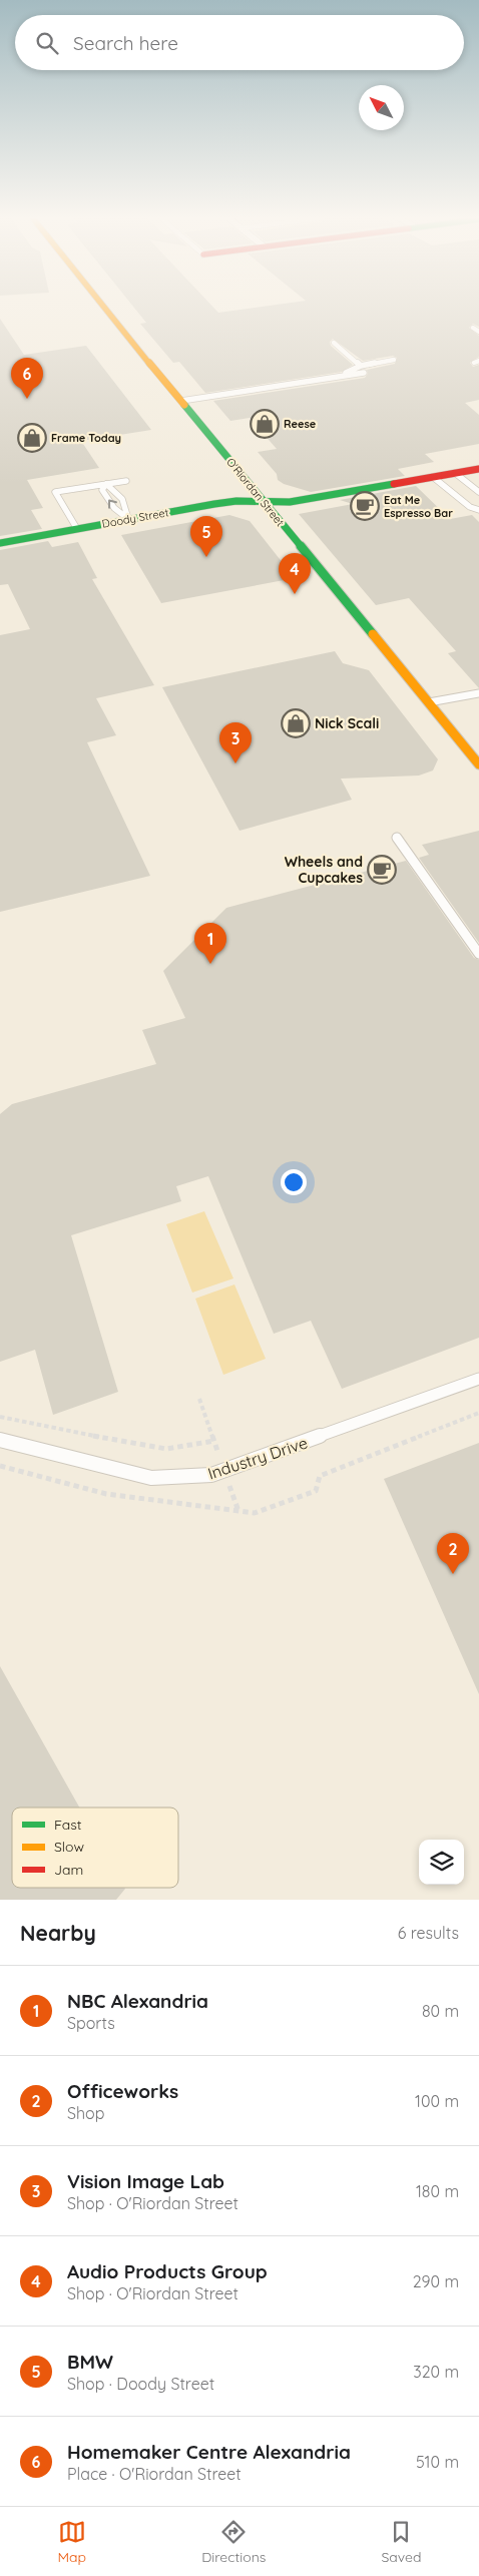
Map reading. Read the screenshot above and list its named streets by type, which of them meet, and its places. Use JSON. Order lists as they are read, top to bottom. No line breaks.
{"streets":{"main road":["O'Riordan Street","Doody Street"],"lane":["Industry Drive"]},"crossings":[["O'Riordan Street","Doody Street"]],"places":{"shop":["Reese","Frame Today","Nick Scali"],"cafe":["Eat Me Espresso Bar","Wheels and Cupcakes"]},"legend":["Fast","Slow","Jam"],"north":"top left","page":{"search":"Search here","pins":["6","5","4","3","1","2"],"heading":["Nearby","6 results"],"list":[{"mark":"1","name":"NBC Alexandria","note":"Sports","value":"80 m"},{"mark":"2","name":"Officeworks","note":"Shop","value":"100 m"},{"mark":"3","name":"Vision Image Lab","note":"Shop · O'Riordan Street","value":"180 m"},{"mark":"4","name":"Audio Products Group","note":"Shop · O'Riordan Street","value":"290 m"},{"mark":"5","name":"BMW","note":"Shop · Doody Street","value":"320 m"},{"mark":"6","name":"Homemaker Centre Alexandria","note":"Place · O'Riordan Street","value":"510 m"}],"nav":["Map","Directions","Saved"]}}
